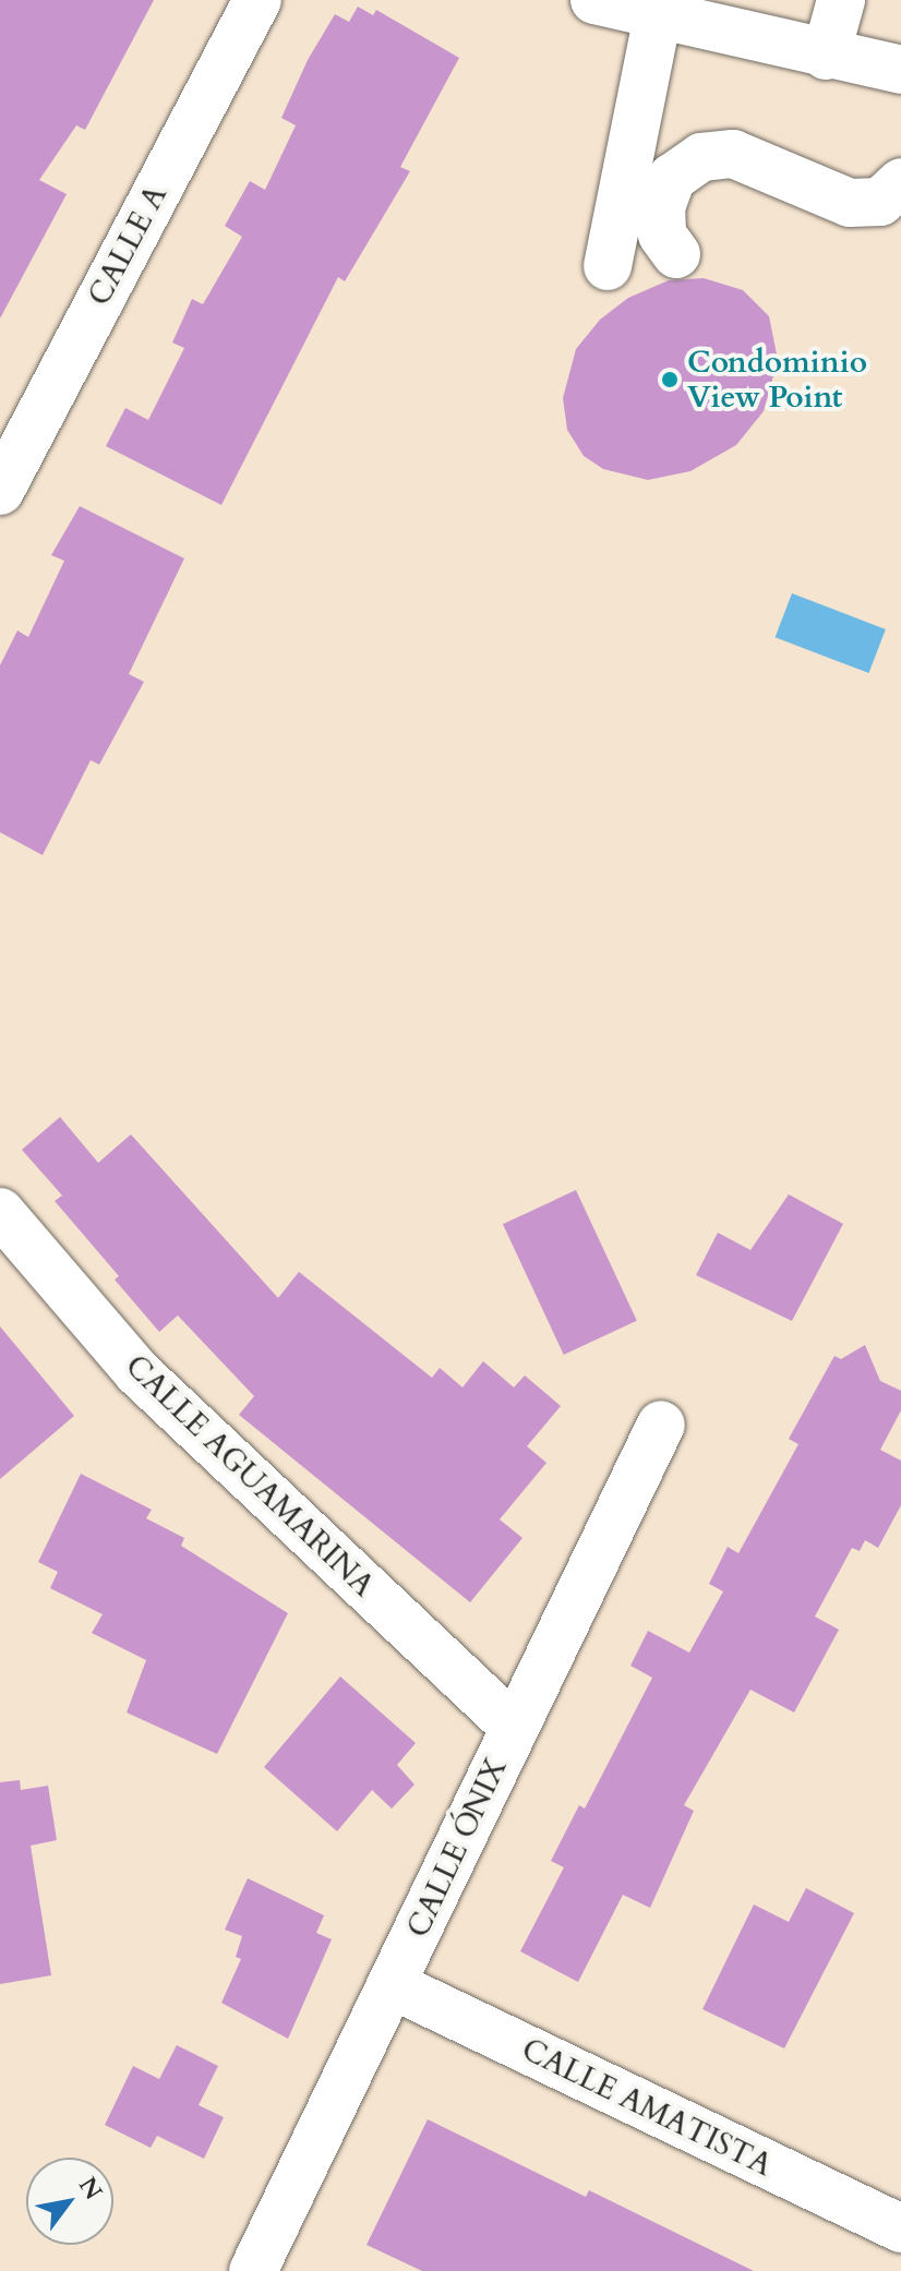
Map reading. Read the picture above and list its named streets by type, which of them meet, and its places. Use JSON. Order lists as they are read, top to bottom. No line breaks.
{"streets":{"street":["CALLE A","CALLE AGUAMARINA","CALLE ÓNIX","CALLE AMATISTA"]},"crossings":[["CALLE AGUAMARINA","CALLE ÓNIX"],["CALLE ÓNIX","CALLE AMATISTA"]],"places":["Condominio View Point"],"north":"top right"}
